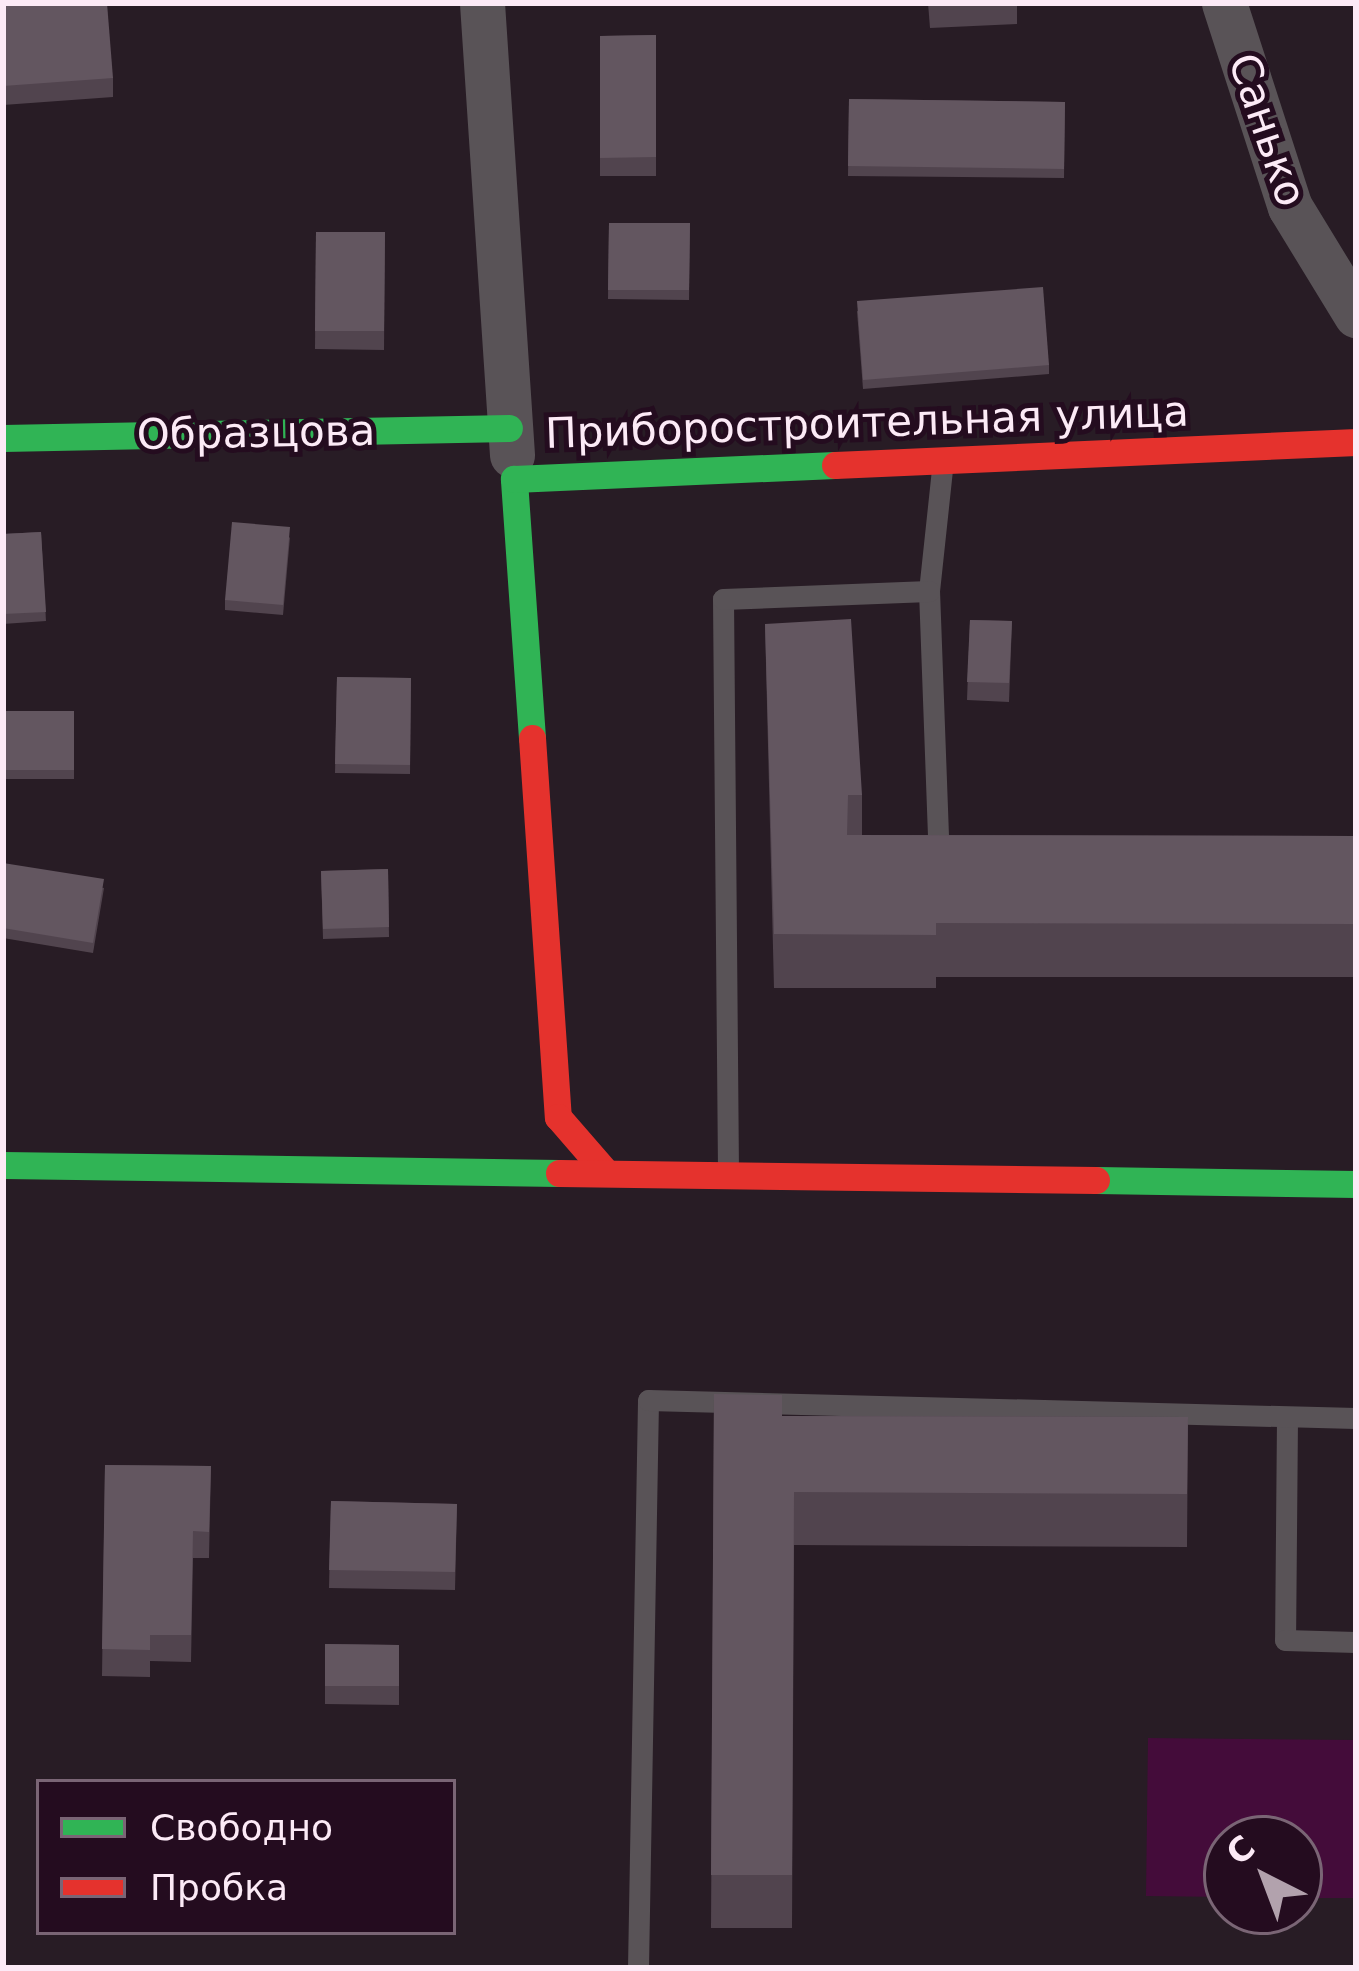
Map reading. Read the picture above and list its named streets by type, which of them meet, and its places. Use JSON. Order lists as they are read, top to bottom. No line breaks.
{"streets":{"street":["Санько","Приборостроительная улица","Образцова"]},"legend":["Свободно","Пробка"],"north":"top left"}
